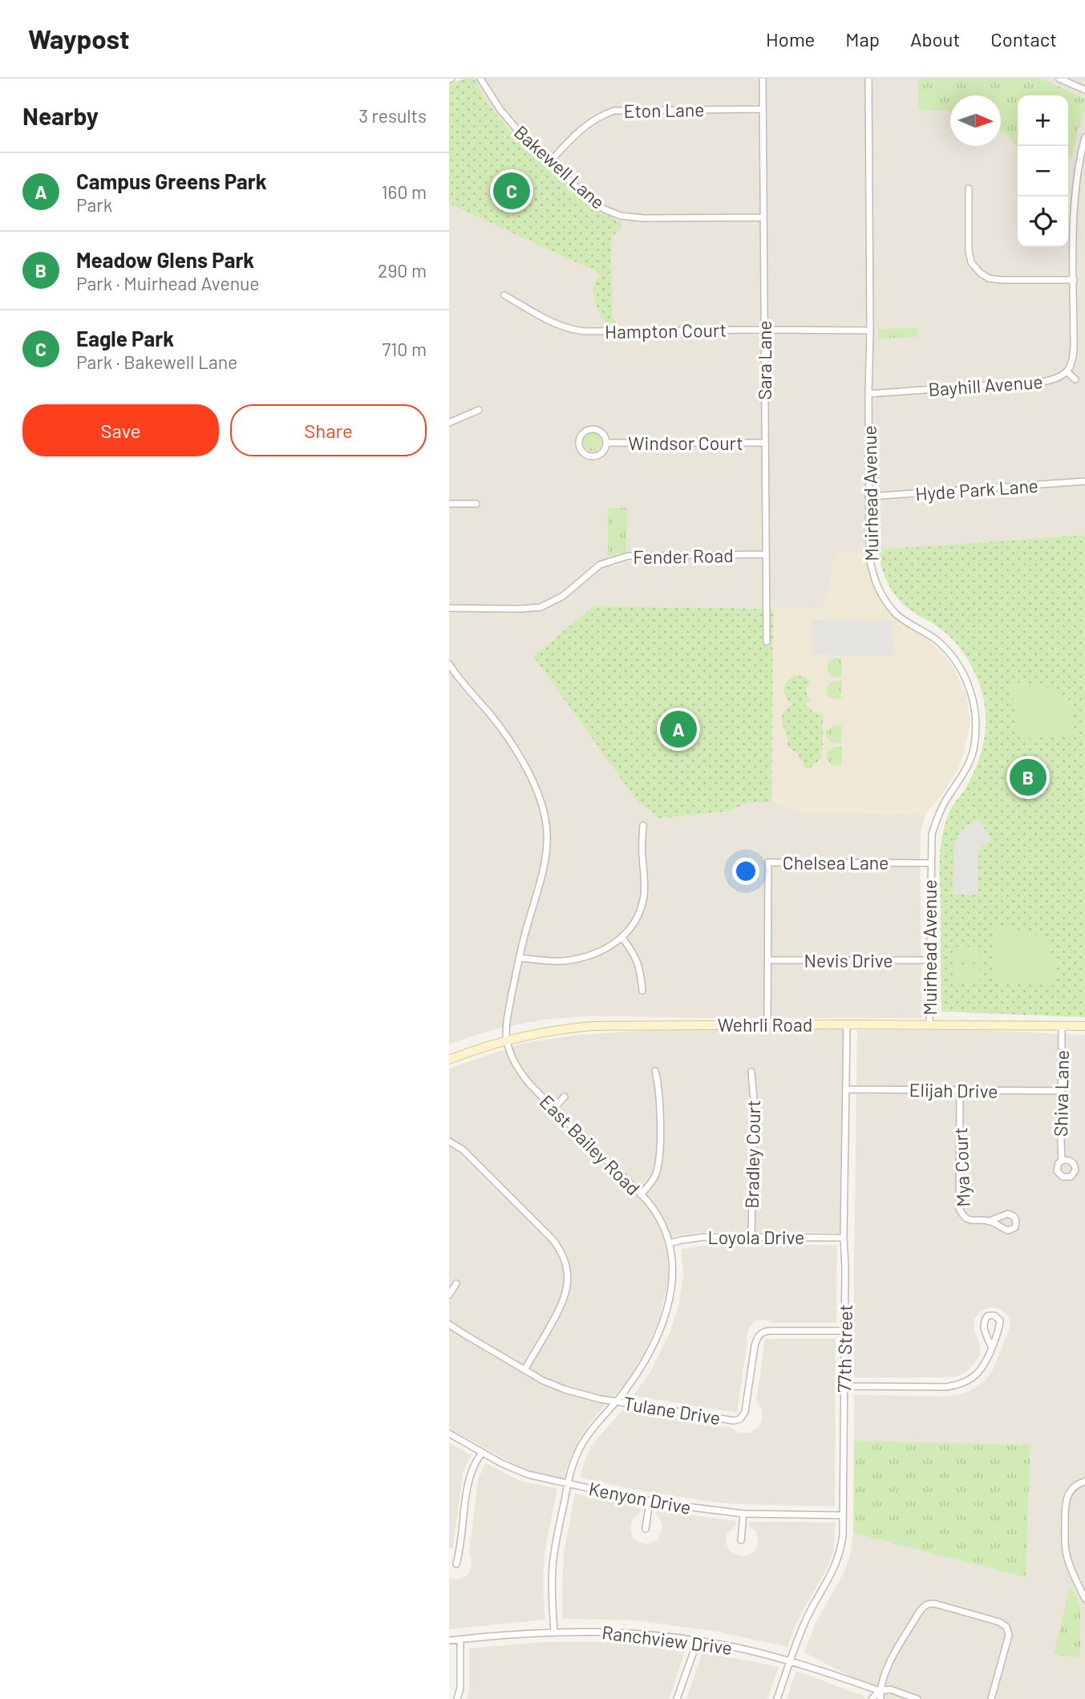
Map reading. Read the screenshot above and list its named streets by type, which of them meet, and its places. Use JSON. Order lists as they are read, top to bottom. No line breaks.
{"streets":{"street":["Eton Lane","Bakewell Lane","Hampton Court","Sara Lane","Bayhill Avenue","Windsor Court","Hyde Park Lane","Muirhead Avenue","Fender Road","Chelsea Lane","Nevis Drive","Wehrli Road","Elijah Drive","Shiva Lane","East Bailey Road","Bradley Court","Mya Court","Loyola Drive","77th Street","Tulane Drive","Kenyon Drive","Ranchview Drive"]},"crossings":[["Eton Lane","Bakewell Lane"],["Eton Lane","Sara Lane"],["Bakewell Lane","Sara Lane"],["Hampton Court","Sara Lane"],["Hampton Court","Muirhead Avenue"],["Sara Lane","Windsor Court"],["Sara Lane","Fender Road"],["Bayhill Avenue","Muirhead Avenue"],["Hyde Park Lane","Muirhead Avenue"],["Muirhead Avenue","Chelsea Lane"],["Muirhead Avenue","Nevis Drive"],["Muirhead Avenue","Wehrli Road"],["Chelsea Lane","Nevis Drive"],["Chelsea Lane","Wehrli Road"],["Wehrli Road","Shiva Lane"],["Wehrli Road","East Bailey Road"],["Wehrli Road","77th Street"],["Elijah Drive","Shiva Lane"],["Elijah Drive","Mya Court"],["Elijah Drive","77th Street"],["East Bailey Road","Loyola Drive"],["East Bailey Road","Tulane Drive"],["East Bailey Road","Kenyon Drive"],["East Bailey Road","Ranchview Drive"],["Bradley Court","Loyola Drive"],["Loyola Drive","77th Street"],["77th Street","Tulane Drive"],["77th Street","Kenyon Drive"],["77th Street","Ranchview Drive"]],"north":"right","page":{"header":"Waypost","nav":["Home","Map","About","Contact"],"heading":["Nearby","3 results"],"map_buttons":["+","−"],"list":[{"mark":"A","name":"Campus Greens Park","note":"Park","value":"160 m"},{"mark":"B","name":"Meadow Glens Park","note":"Park · Muirhead Avenue","value":"290 m"},{"mark":"C","name":"Eagle Park","note":"Park · Bakewell Lane","value":"710 m"}],"pins":["C","A","B"],"buttons":["Save","Share"]}}
